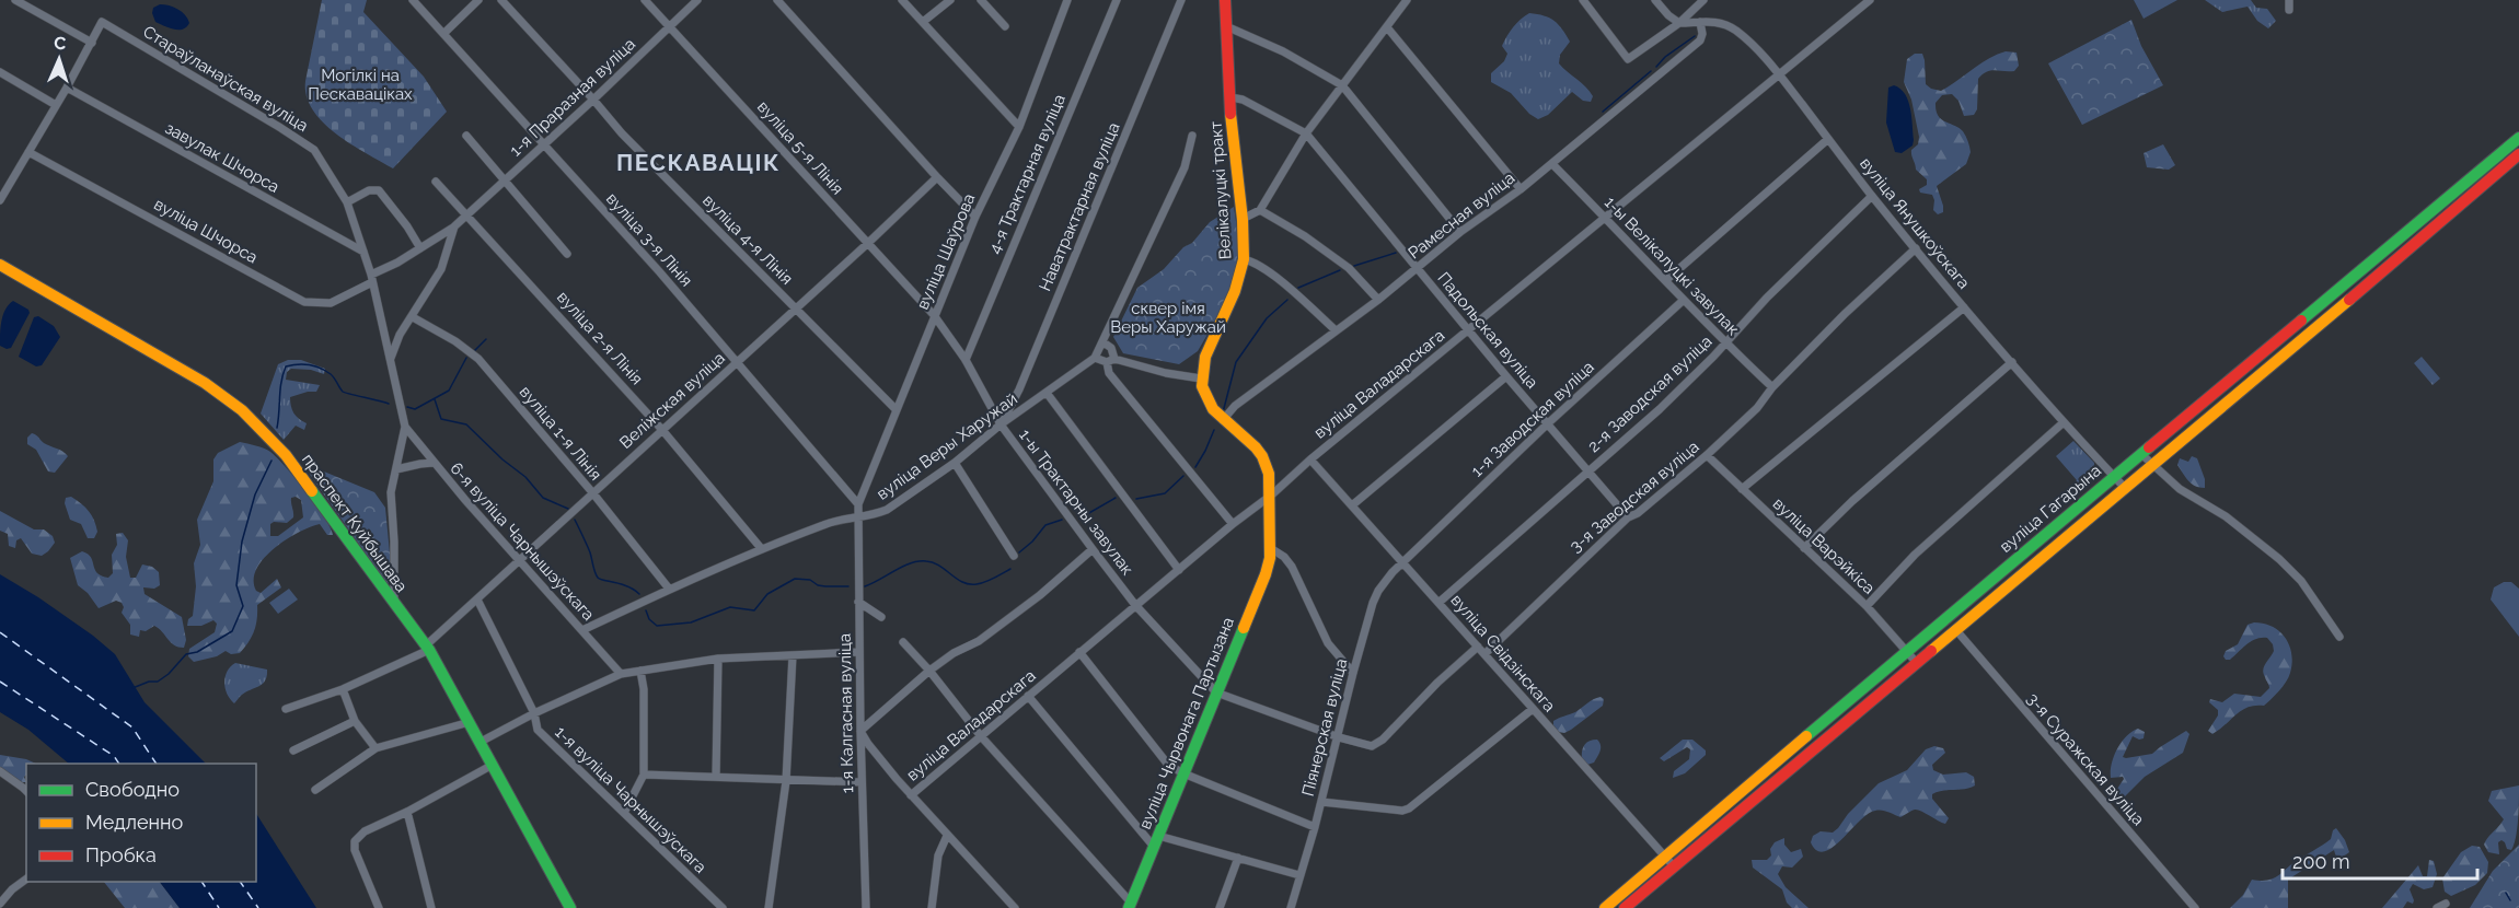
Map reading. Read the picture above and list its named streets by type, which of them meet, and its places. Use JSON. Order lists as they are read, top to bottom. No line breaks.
{"streets":{"main road":["Велікалуцкі тракт","вуліца Гагарына","праспект Куйбышава","вуліца Чырвонага Партызана"],"street":["Стараўланаўская вуліца","1-я Праразная вуліца","вуліца 5-я Лінія","завулак Шчорса","4-я Трактарная вуліца","Наватрактарная вуліца","Рамесная вуліца","вуліца Янушкоўскага","вуліца Шчорса","вуліца 3-я Лінія","вуліца 4-я Лінія","вуліца Шаўрова","1-ы Велікалуцкі завулак","Падольская вуліца","вуліца 2-я Лінія","вуліца Валадарскага","2-я Заводская вуліца","Веліжская вуліца","1-я Заводская вуліца","вуліца 1-я Лінія","вуліца Веры Харужай","3-я Заводская вуліца","1-ы Трактарны завулак","6-я вуліца Чарнышэўскага","вуліца Варэйкіса","вуліца Свідзінскага","1-я Калгасная вуліца","Піянерская вуліца","3-я Суражская вуліца","1-я вуліца Чарнышэўскага"]},"crossings":[["Стараўланаўская вуліца","завулак Шчорса"],["Стараўланаўская вуліца","вуліца Шчорса"],["Стараўланаўская вуліца","праспект Куйбышава"],["Стараўланаўская вуліца","6-я вуліца Чарнышэўскага"],["1-я Праразная вуліца","вуліца 5-я Лінія"],["1-я Праразная вуліца","вуліца 3-я Лінія"],["1-я Праразная вуліца","вуліца 4-я Лінія"],["1-я Праразная вуліца","вуліца 2-я Лінія"],["вуліца 5-я Лінія","вуліца Шаўрова"],["вуліца 5-я Лінія","Веліжская вуліца"],["вуліца 5-я Лінія","1-ы Трактарны завулак"],["4-я Трактарная вуліца","1-ы Трактарны завулак"],["Велікалуцкі тракт","Падольская вуліца"],["Наватрактарная вуліца","вуліца Веры Харужай"],["Наватрактарная вуліца","1-ы Трактарны завулак"],["Рамесная вуліца","вуліца Янушкоўскага"],["Рамесная вуліца","1-ы Велікалуцкі завулак"],["Рамесная вуліца","Падольская вуліца"],["вуліца Янушкоўскага","вуліца Валадарскага"],["вуліца Янушкоўскага","2-я Заводская вуліца"],["вуліца Янушкоўскага","3-я Заводская вуліца"],["вуліца Янушкоўскага","вуліца Гагарына"],["вуліца 3-я Лінія","вуліца Шаўрова"],["вуліца 3-я Лінія","Веліжская вуліца"],["вуліца 4-я Лінія","вуліца Шаўрова"],["вуліца 4-я Лінія","Веліжская вуліца"],["вуліца Шаўрова","вуліца Веры Харужай"],["вуліца Шаўрова","1-ы Трактарны завулак"],["вуліца Шаўрова","1-я Калгасная вуліца"],["1-ы Велікалуцкі завулак","вуліца Валадарскага"],["1-ы Велікалуцкі завулак","2-я Заводская вуліца"],["1-ы Велікалуцкі завулак","1-я Заводская вуліца"],["1-ы Велікалуцкі завулак","3-я Заводская вуліца"],["Падольская вуліца","вуліца Валадарскага"],["Падольская вуліца","2-я Заводская вуліца"],["Падольская вуліца","1-я Заводская вуліца"],["Падольская вуліца","3-я Заводская вуліца"],["вуліца 2-я Лінія","Веліжская вуліца"],["вуліца 2-я Лінія","вуліца Веры Харужай"],["вуліца Валадарскага","1-ы Трактарны завулак"],["вуліца Валадарскага","вуліца Свідзінскага"],["2-я Заводская вуліца","вуліца Свідзінскага"],["Веліжская вуліца","вуліца 1-я Лінія"],["Веліжская вуліца","праспект Куйбышава"],["Веліжская вуліца","6-я вуліца Чарнышэўскага"],["Веліжская вуліца","1-я вуліца Чарнышэўскага"],["1-я Заводская вуліца","вуліца Свідзінскага"],["1-я Заводская вуліца","Піянерская вуліца"],["вуліца 1-я Лінія","вуліца Веры Харужай"],["вуліца Веры Харужай","1-ы Трактарны завулак"],["вуліца Веры Харужай","6-я вуліца Чарнышэўскага"],["вуліца Веры Харужай","1-я Калгасная вуліца"],["3-я Заводская вуліца","вуліца Варэйкіса"],["3-я Заводская вуліца","вуліца Свідзінскага"],["1-ы Трактарны завулак","вуліца Чырвонага Партызана"],["вуліца Гагарына","вуліца Варэйкіса"],["вуліца Гагарына","вуліца Свідзінскага"],["вуліца Гагарына","3-я Суражская вуліца"],["вуліца Свідзінскага","Піянерская вуліца"]],"districts":["ПЕСКАВАЦІК"],"parks":["Могілкі на Пескаваціках","сквер імя Веры Харужай"],"legend":["Свободно","Медленно","Пробка"],"scale_bar":"200 m","north":"top"}
